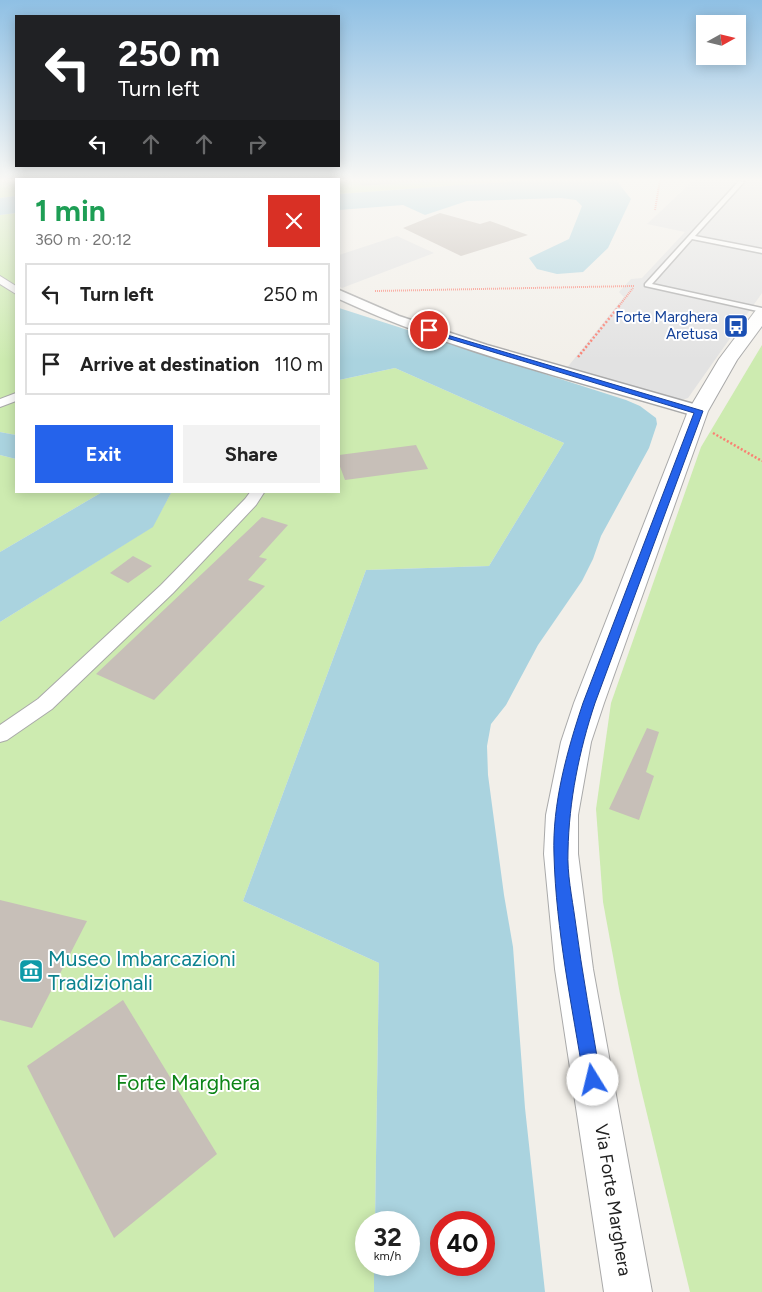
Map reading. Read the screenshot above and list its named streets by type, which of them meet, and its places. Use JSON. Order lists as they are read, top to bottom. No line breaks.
{"streets":{"street":["Via Forte Marghera"]},"parks":["Forte Marghera"],"places":{"bus stop":["Forte Marghera Aretusa"],"museum":["Museo Imbarcazioni Tradizionali"]},"north":"right","page":{"turn":["250 m","Turn left"],"heading":["1 min","360 m · 20:12"],"list":[{"name":"Turn left","value":"250 m"},{"name":"Arrive at destination","value":"110 m"}],"buttons":["Exit","Share"],"speed":"32 km/h","limit":"40"}}
